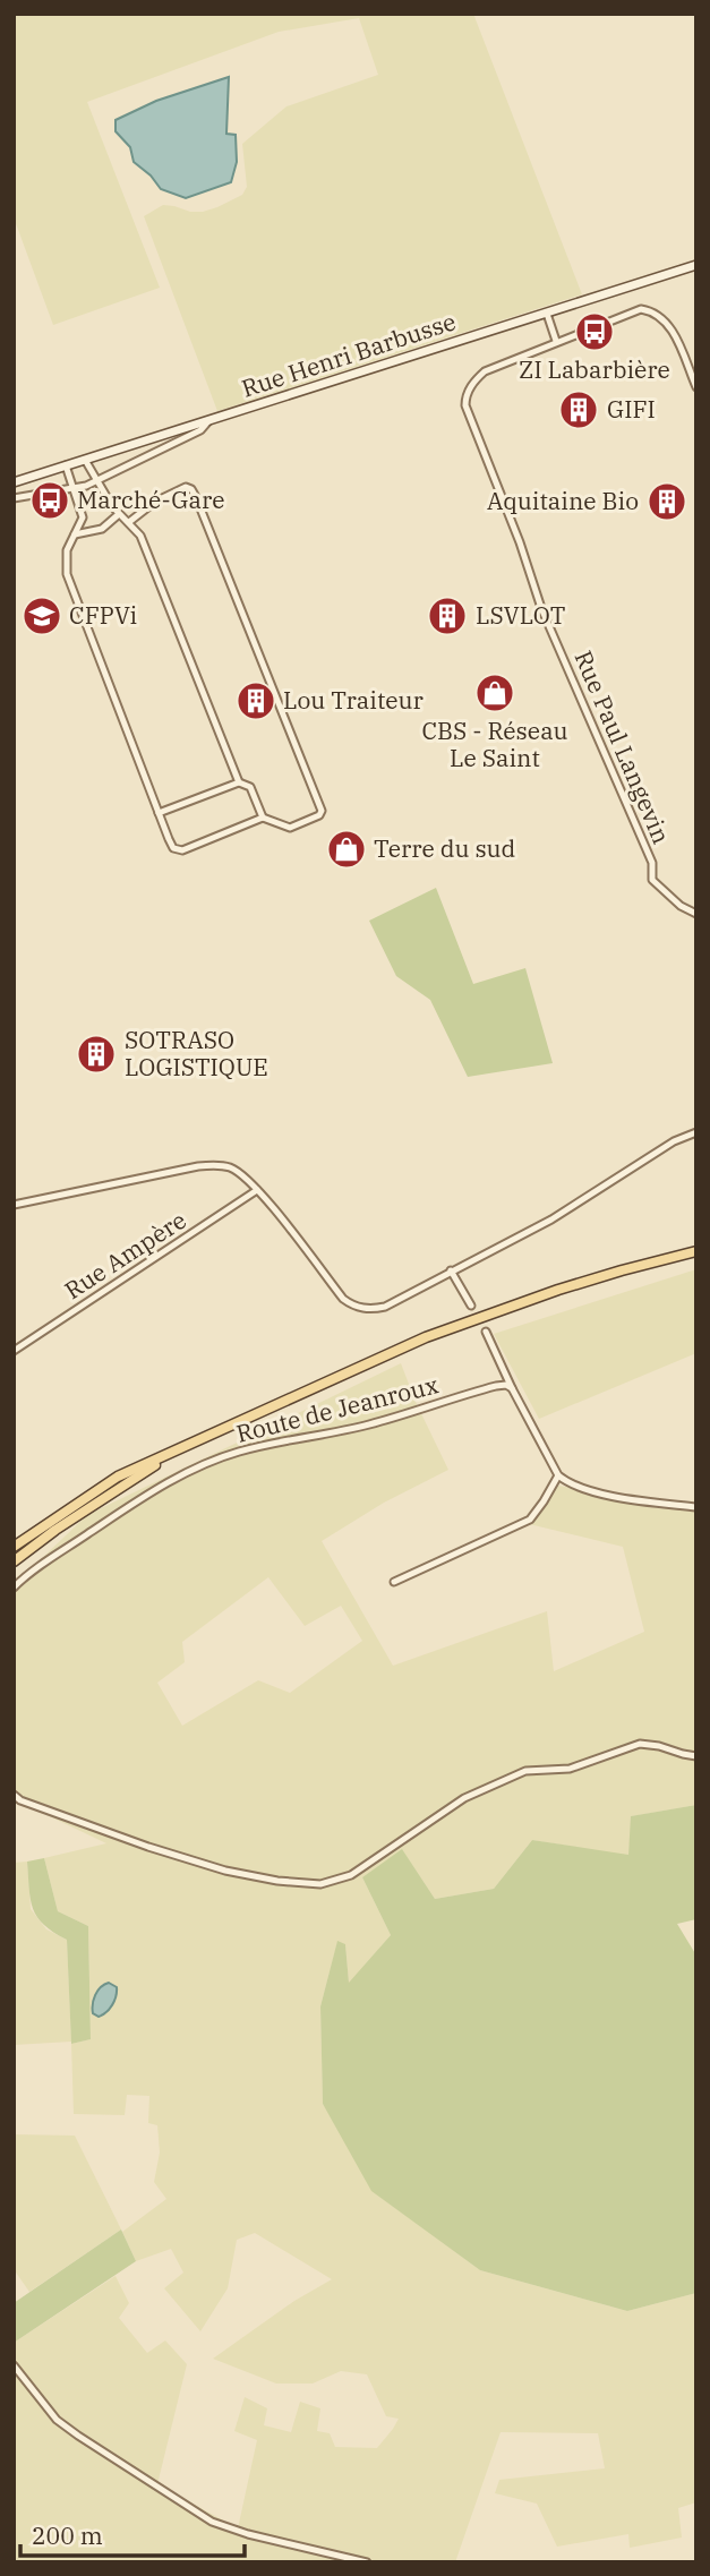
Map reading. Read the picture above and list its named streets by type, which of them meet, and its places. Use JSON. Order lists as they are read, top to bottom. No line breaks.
{"streets":{"main road":["Rue Henri Barbusse"],"street":["Rue Paul Langevin","Rue Ampère","Route de Jeanroux"]},"places":{"bus stop":["ZI Labarbière","Marché-Gare"],"building":["GIFI","Aquitaine Bio","LSVLOT","Lou Traiteur","SOTRASO LOGISTIQUE"],"school or university":["CFPVi"],"shop":["CBS - Réseau Le Saint","Terre du sud"]},"scale_bar":"200 m"}
